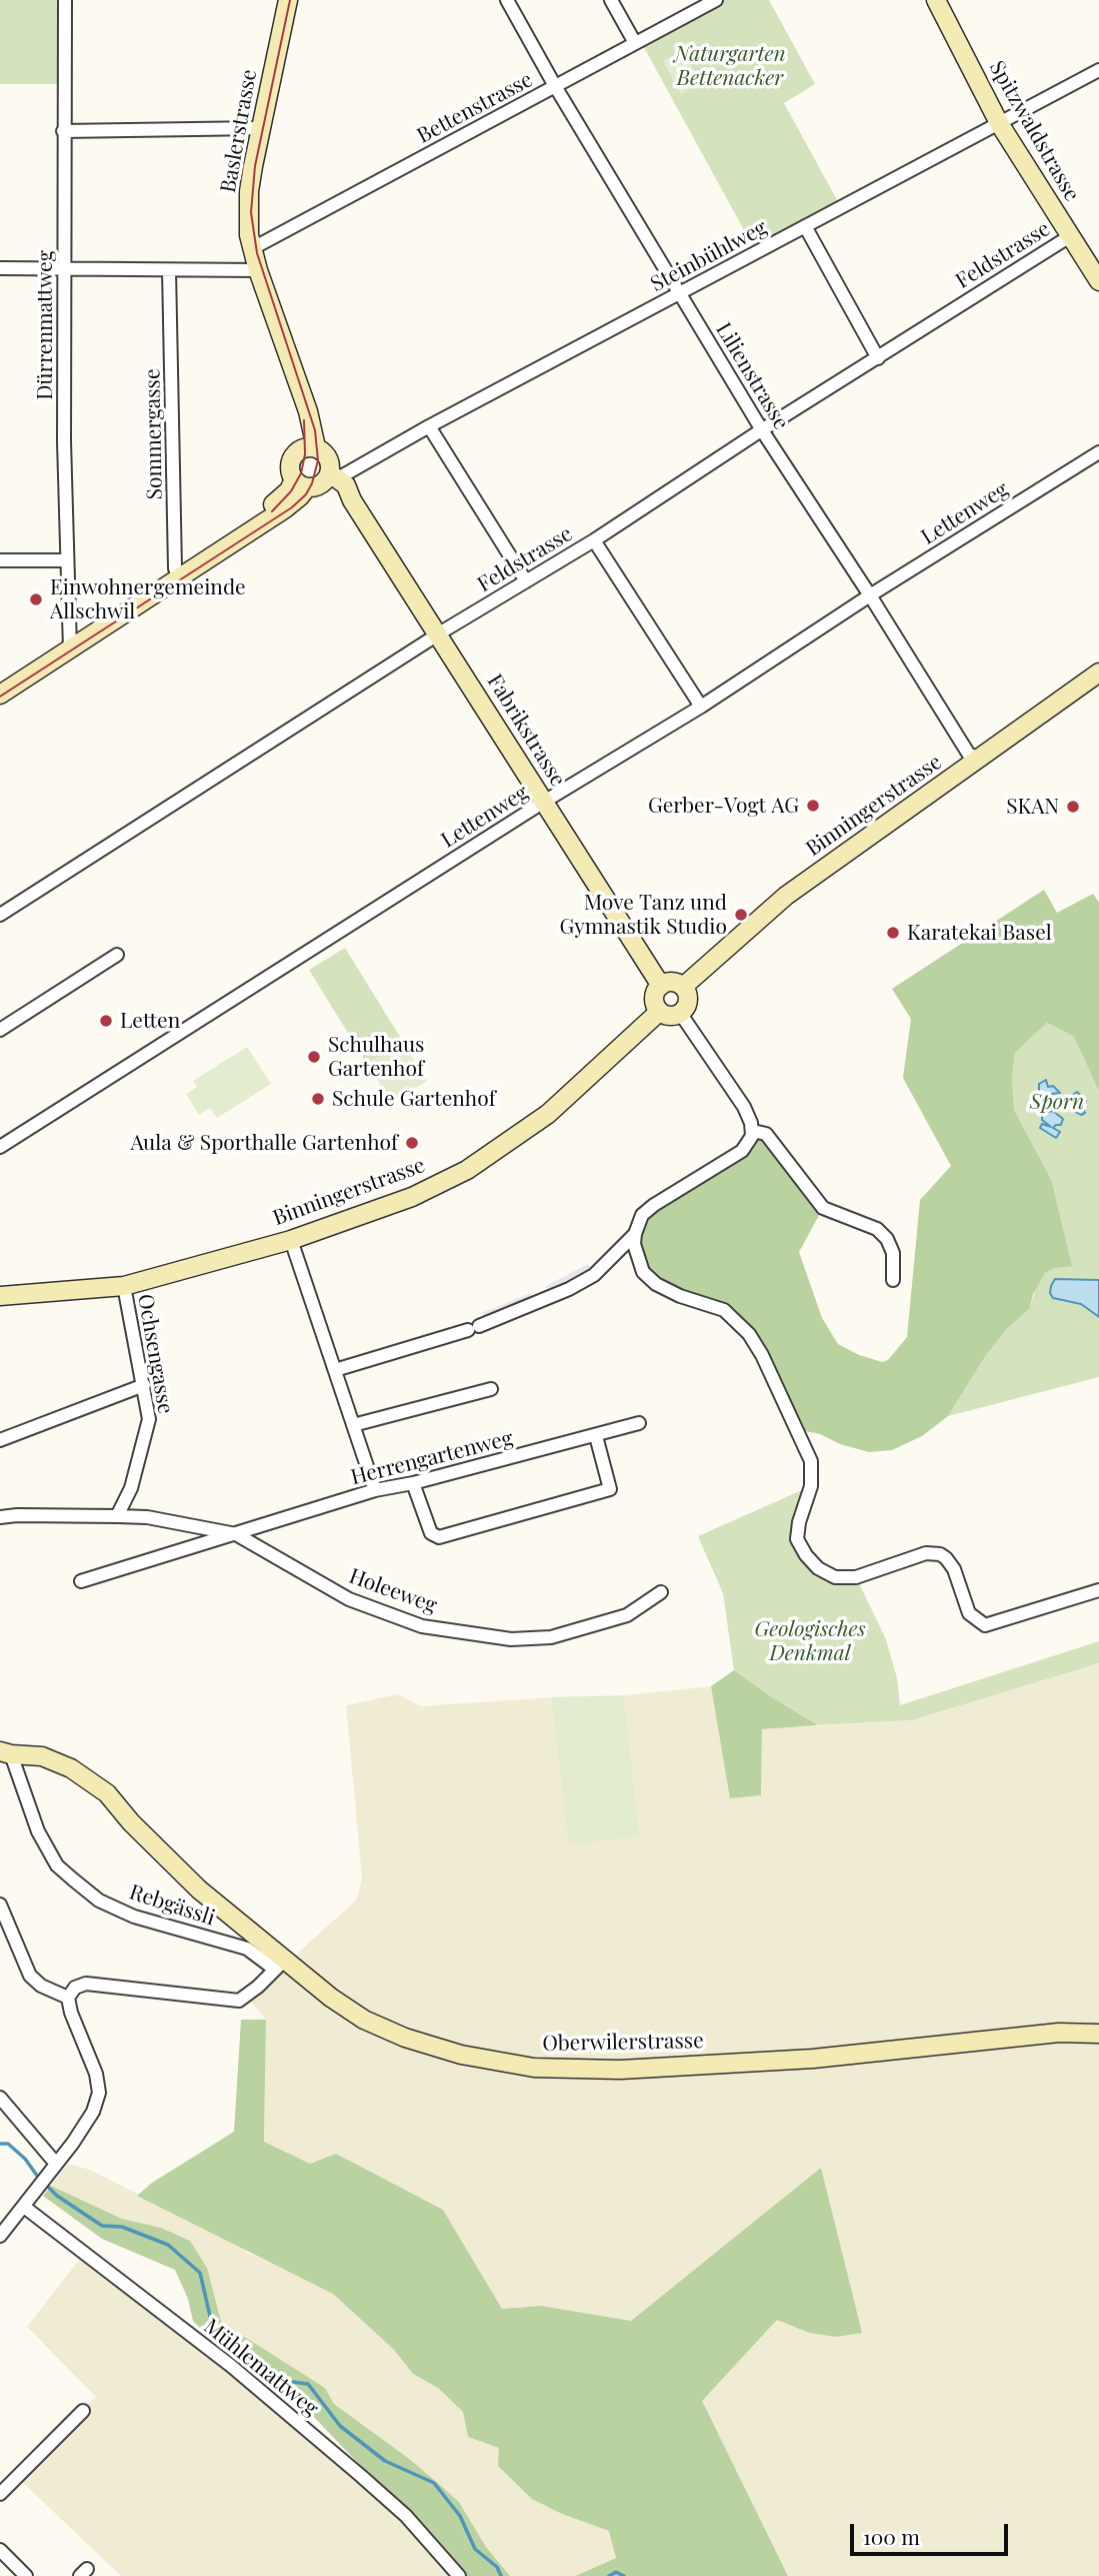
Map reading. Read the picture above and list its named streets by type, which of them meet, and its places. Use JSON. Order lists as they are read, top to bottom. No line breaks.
{"streets":{"street":["Bettenstrasse","Baslerstrasse","Spitzwaldstrasse","Feldstrasse","Steinbühlweg","Dürrenmattweg","Lilienstrasse","Sommergasse","Lettenweg","Fabrikstrasse","Binningerstrasse","Ochsengasse","Herrengartenweg","Holeeweg","Rebgässli","Oberwilerstrasse","Mühlemattweg"]},"crossings":[["Bettenstrasse","Baslerstrasse"],["Bettenstrasse","Lilienstrasse"],["Spitzwaldstrasse","Feldstrasse"],["Spitzwaldstrasse","Steinbühlweg"],["Feldstrasse","Lilienstrasse"],["Feldstrasse","Fabrikstrasse"],["Steinbühlweg","Lilienstrasse"],["Steinbühlweg","Fabrikstrasse"],["Lilienstrasse","Lettenweg"],["Lilienstrasse","Binningerstrasse"],["Lettenweg","Fabrikstrasse"],["Fabrikstrasse","Binningerstrasse"],["Binningerstrasse","Ochsengasse"],["Ochsengasse","Holeeweg"],["Herrengartenweg","Holeeweg"],["Rebgässli","Oberwilerstrasse"]],"parks":["Naturgarten Bettenacker","Sporn","Geologisches Denkmal"],"places":["Einwohnergemeinde Allschwil","Gerber-Vogt AG","SKAN","Move Tanz und Gymnastik Studio","Karatekai Basel","Letten","Schulhaus Gartenhof","Schule Gartenhof","Aula & Sporthalle Gartenhof"],"scale_bar":"100 m"}
